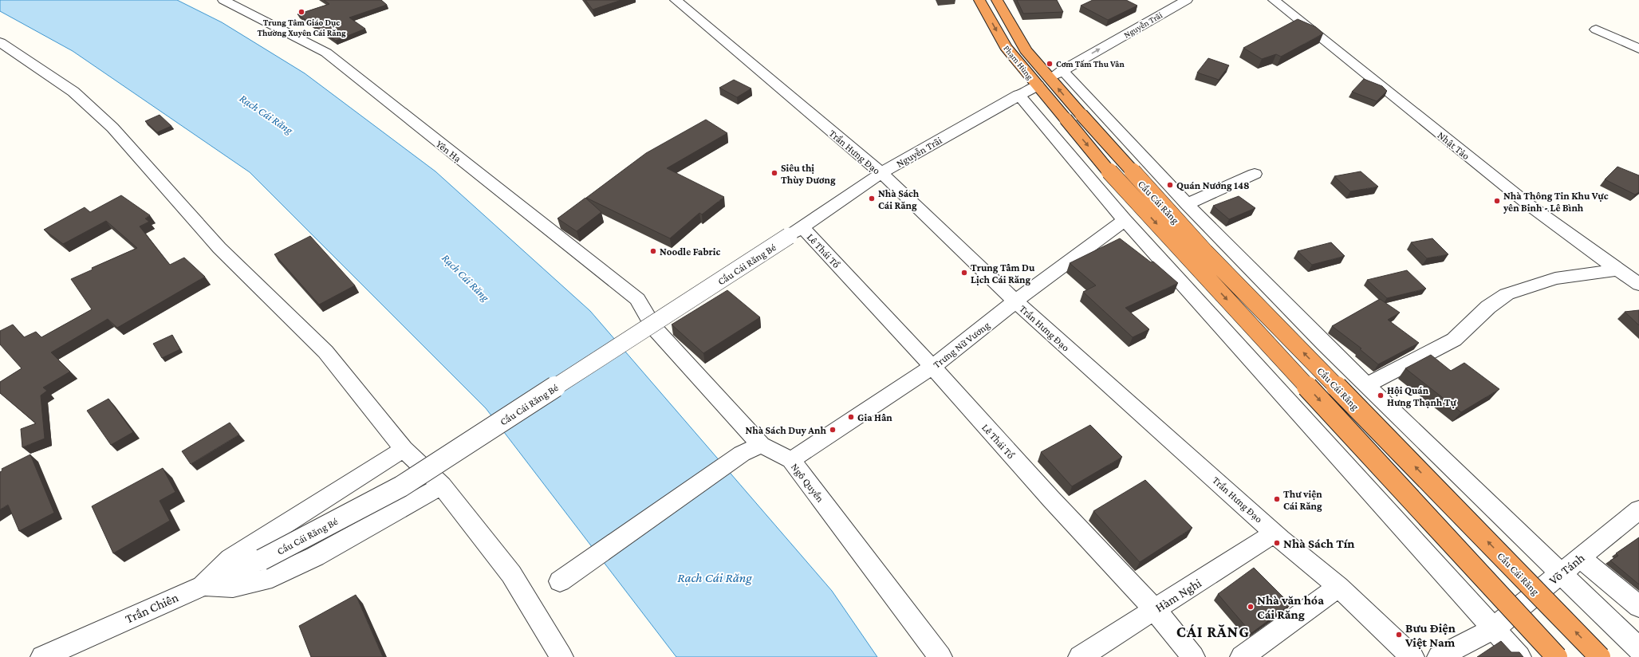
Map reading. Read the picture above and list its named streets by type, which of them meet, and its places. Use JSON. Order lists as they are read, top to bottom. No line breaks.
{"streets":{"highway":["Phạm Hùng","Cầu Cái Răng"],"street":["Nguyễn Trãi","Nhật Tảo","Yên Hạ","Trần Hưng Đạo","Lê Thái Tổ","Cầu Cái Răng Bé","Trưng Nữ Vương","Ngô Quyền","Võ Tánh","Hàm Nghi","Trần Chiên"]},"crossings":[["Nguyễn Trãi","Phạm Hùng"],["Nguyễn Trãi","Trần Hưng Đạo"],["Nguyễn Trãi","Lê Thái Tổ"],["Nguyễn Trãi","Cầu Cái Răng Bé"],["Phạm Hùng","Cầu Cái Răng"],["Yên Hạ","Ngô Quyền"],["Trần Hưng Đạo","Trưng Nữ Vương"],["Trần Hưng Đạo","Hàm Nghi"],["Lê Thái Tổ","Cầu Cái Răng Bé"],["Lê Thái Tổ","Trưng Nữ Vương"],["Lê Thái Tổ","Hàm Nghi"],["Cầu Cái Răng Bé","Trần Chiên"],["Trưng Nữ Vương","Ngô Quyền"]],"districts":["CÁI RĂNG"],"water":["Rạch Cái Răng"],"places":["Trung Tâm Giáo Dục Thường Xuyên Cái Răng","Cơm Tấm Thu Vân","Siêu thị Thùy Dương","Quán Nướng 148","Nhà Sách Cái Răng","Nhà Thông Tin Khu Vực yên Binh - Lê Bình","Noodle Fabric","Trung Tâm Du Lịch Cái Răng","Hội Quán Hưng Thạnh Tự","Gia Hân","Nhà Sách Duy Anh","Thư viện Cái Răng","Nhà Sách Tín","Nhà văn hóa Cái Răng","Bưu Điện Việt Nam"]}
